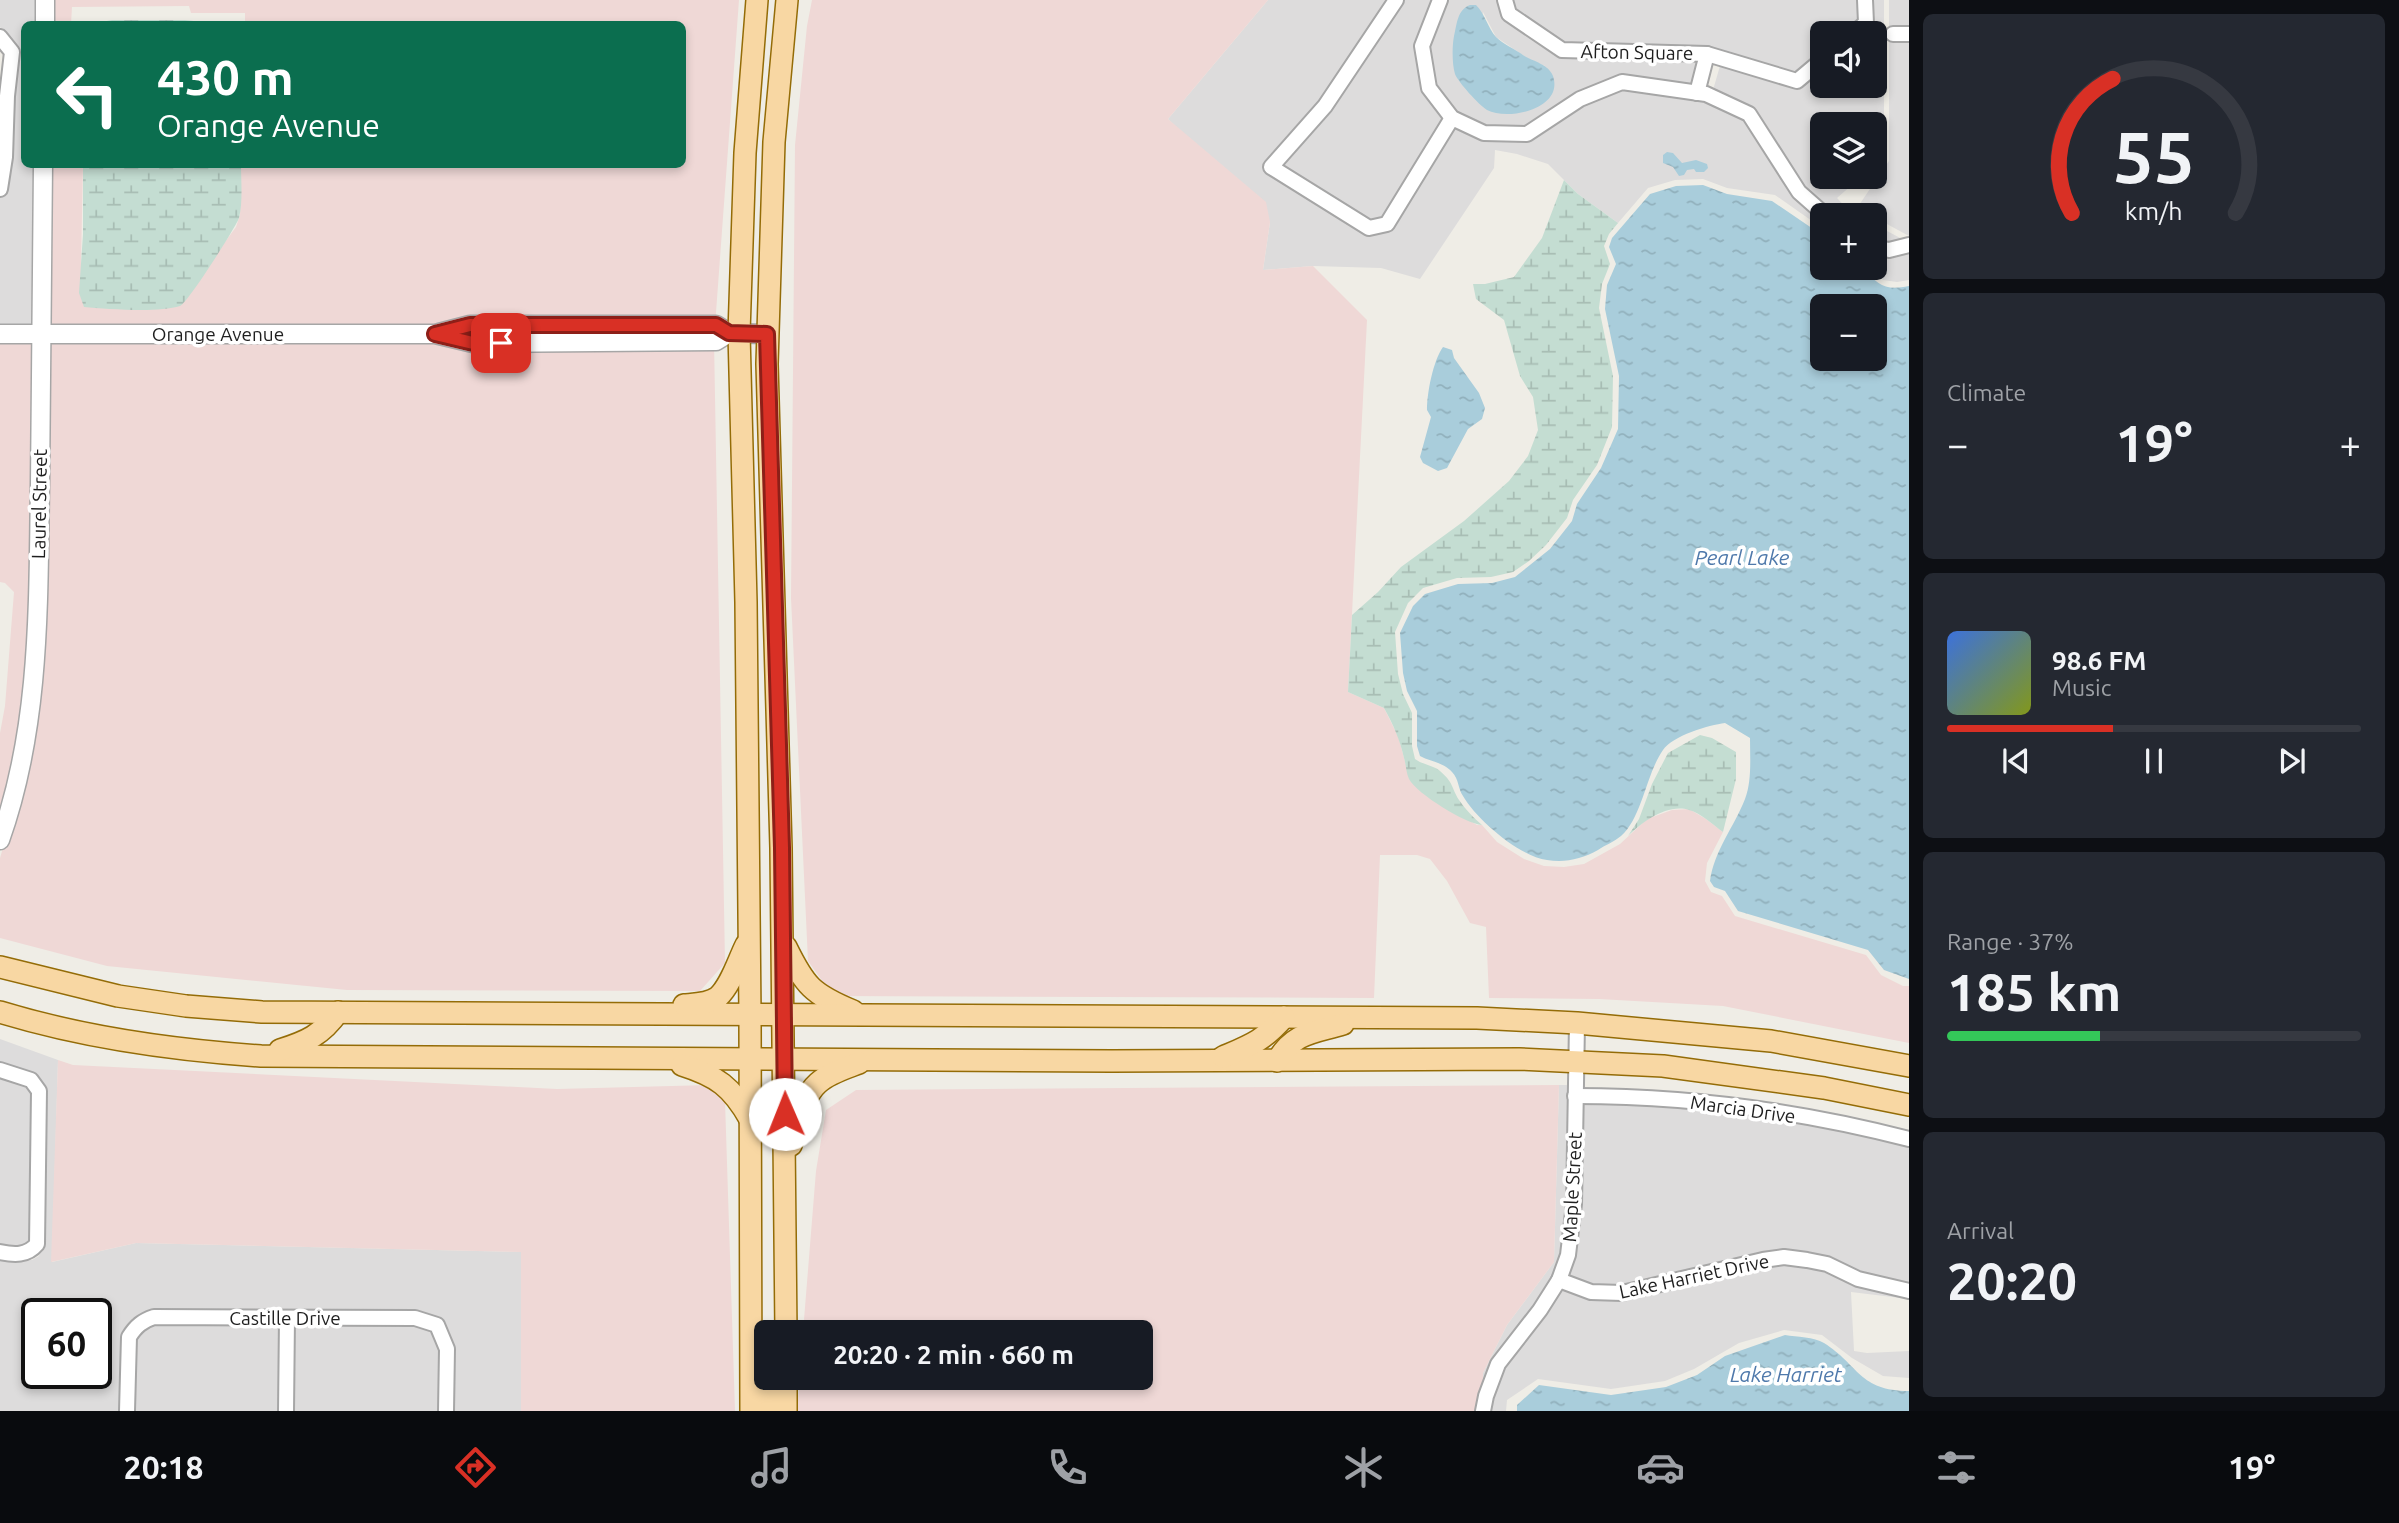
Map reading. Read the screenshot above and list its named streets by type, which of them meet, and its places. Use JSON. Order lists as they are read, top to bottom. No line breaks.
{"streets":{"street":["Afton Square","Orange Avenue","Laurel Street","Marcia Drive","Maple Street","Lake Harriet Drive","Castille Drive"]},"crossings":[["Orange Avenue","Laurel Street"],["Marcia Drive","Maple Street"],["Maple Street","Lake Harriet Drive"]],"water":["Pearl Lake","Lake Harriet"],"page":{"map_buttons":["+","−"],"turn":["430 m","Orange Avenue"],"tile":["Climate",["Range · 37%","185 km"],["Arrival","20:20"]],"heat":["−","19°","+"],"song":["98.6 FM","Music"],"limit":"60","trip":"20:20 · 2 min · 660 m","tabs":["20:18","19°"],"gauge":["55","km/h"]}}
